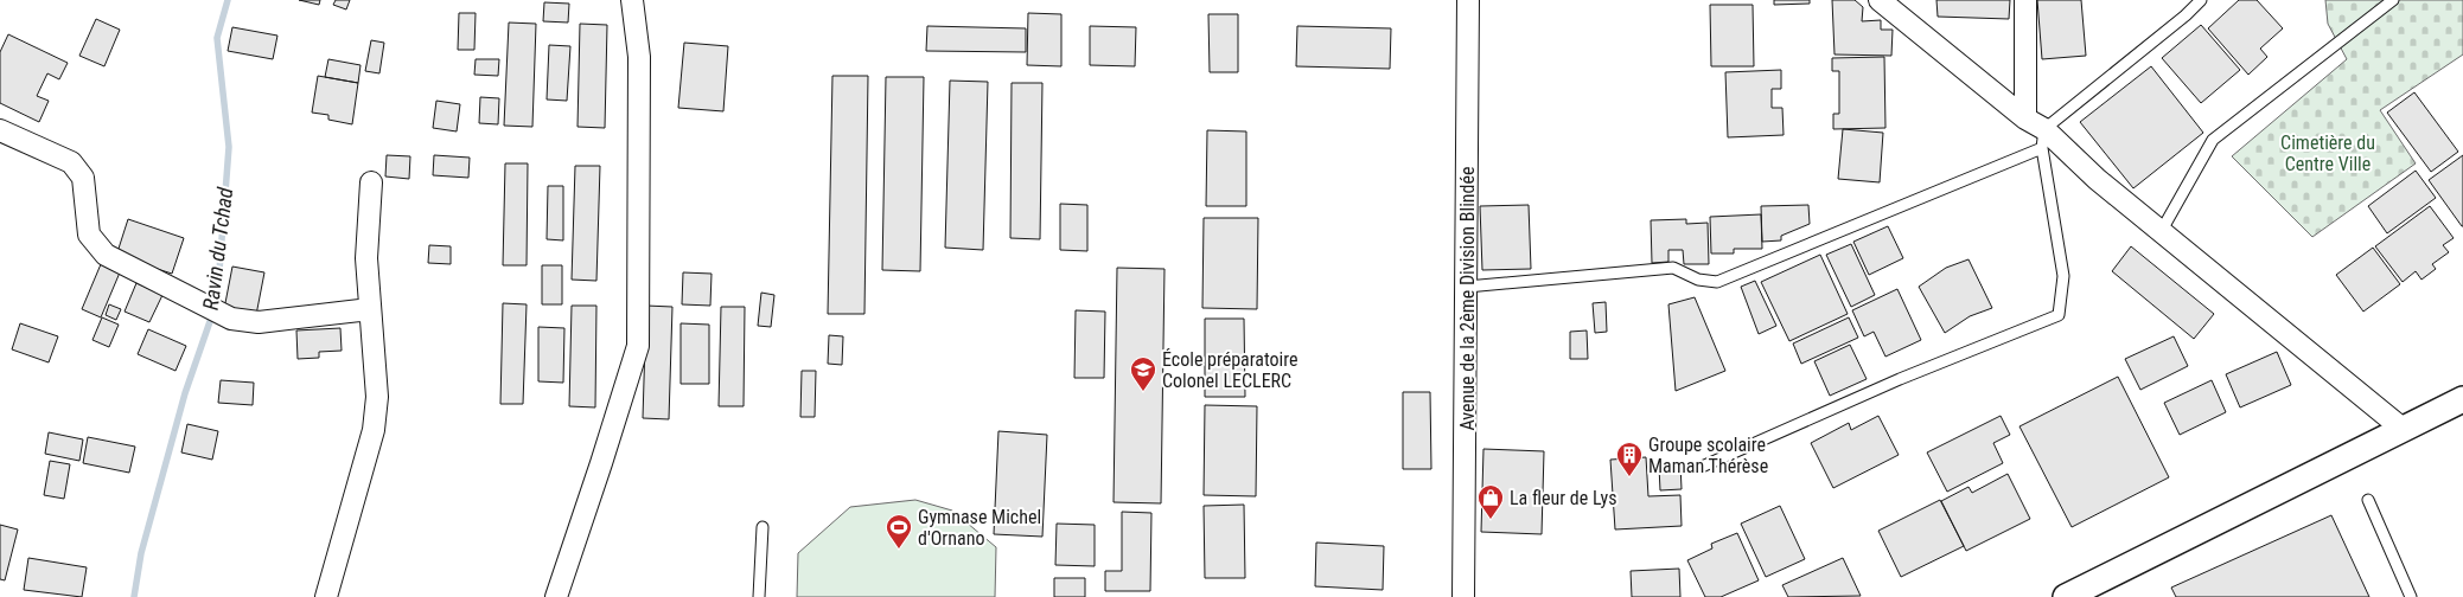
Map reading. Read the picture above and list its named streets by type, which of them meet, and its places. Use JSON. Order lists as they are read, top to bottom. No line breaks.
{"streets":{"street":["Avenue de la 2ème Division Blindée"]},"water":["Ravin du Tchad"],"parks":["Cimetière du Centre Ville"],"places":{"school or university":["École préparatoire Colonel LECLERC"],"building":["Groupe scolaire Maman Thérèse"],"shop":["La fleur de Lys"],"sports":["Gymnase Michel d'Ornano"]}}
